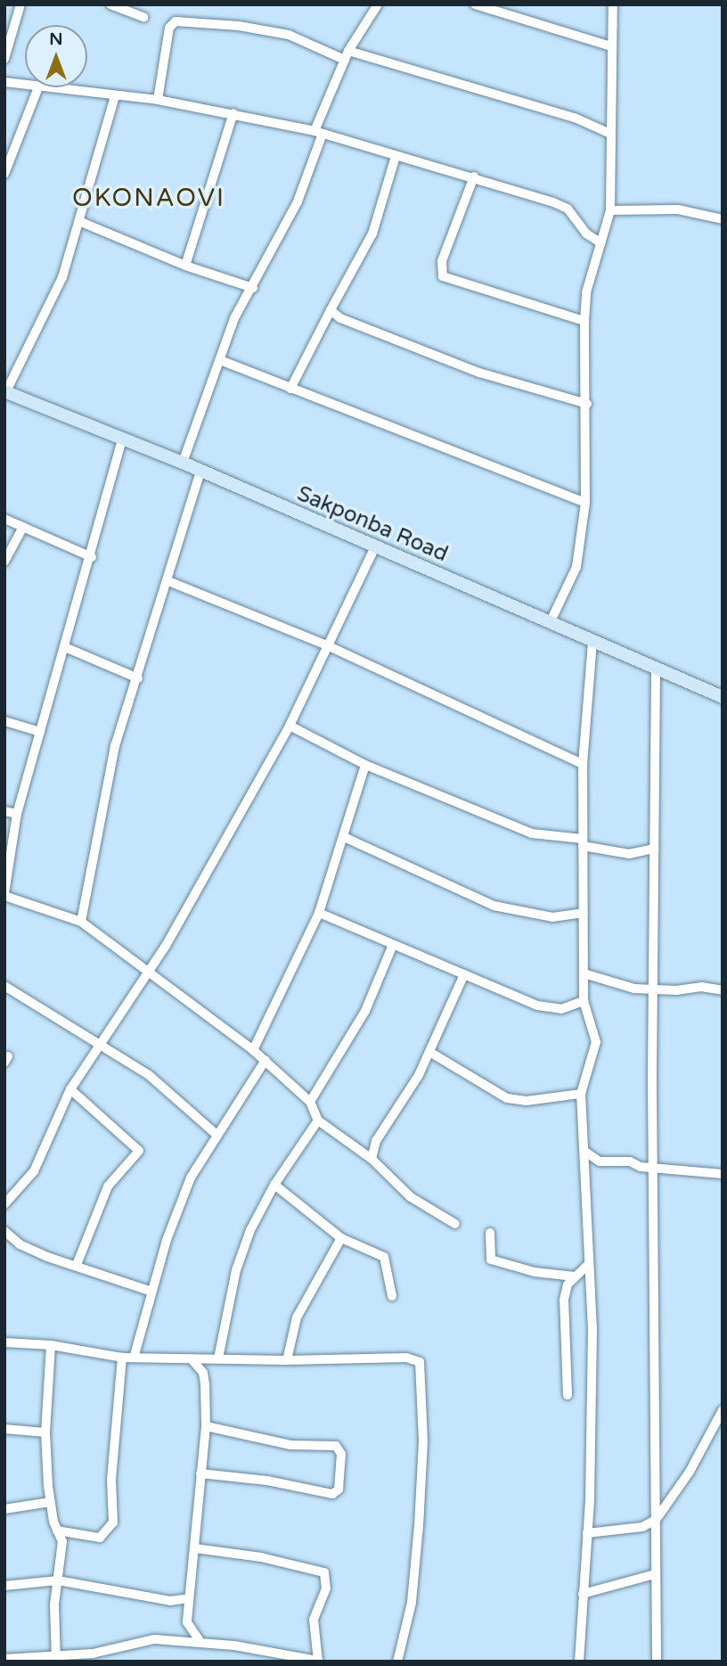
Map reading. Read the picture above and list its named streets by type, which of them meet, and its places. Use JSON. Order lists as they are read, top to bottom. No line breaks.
{"streets":{"main road":["Sakponba Road"]},"districts":["OKONAOVI"],"north":"top"}
